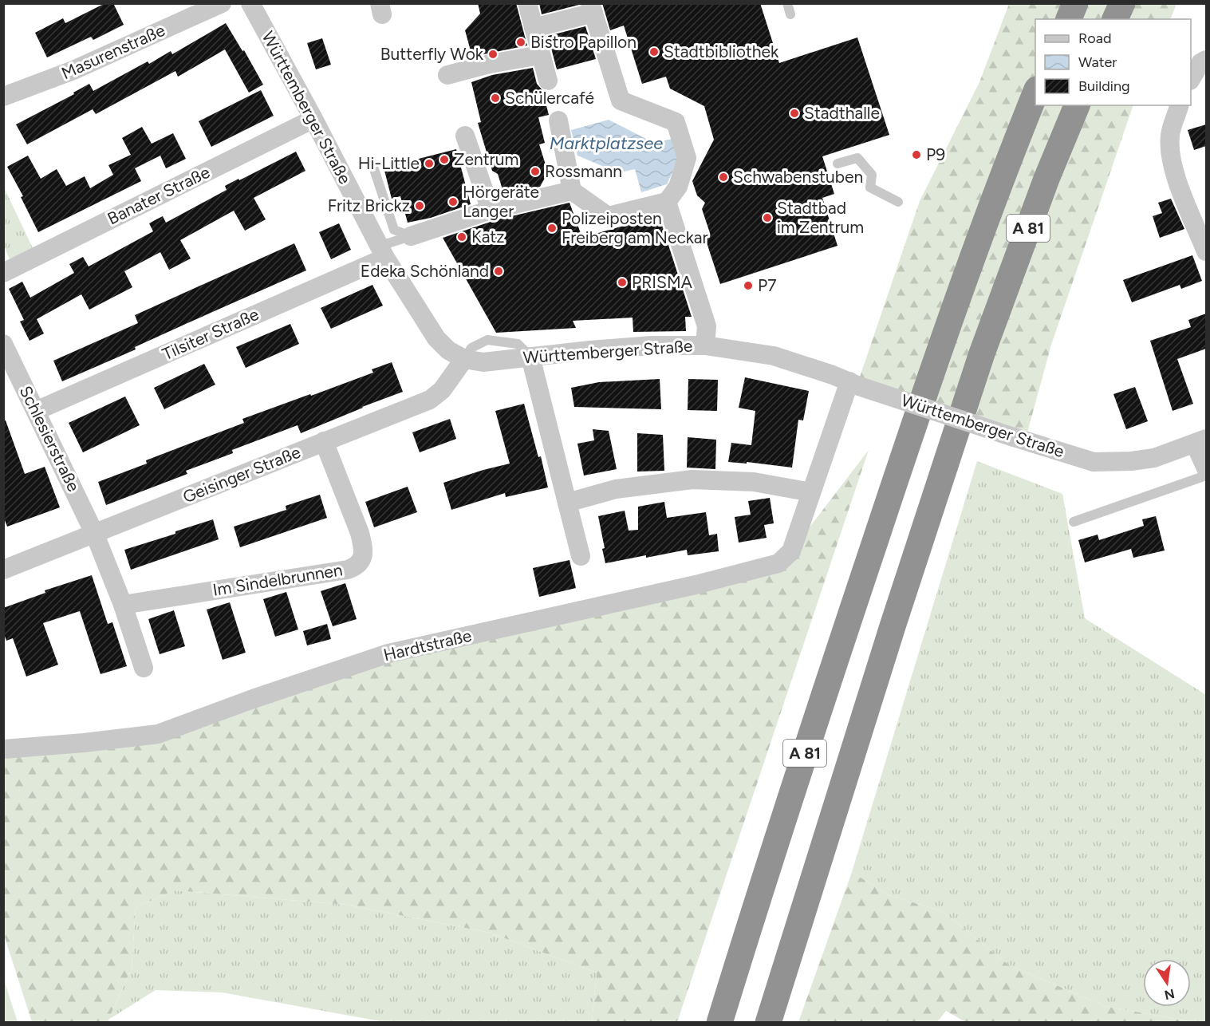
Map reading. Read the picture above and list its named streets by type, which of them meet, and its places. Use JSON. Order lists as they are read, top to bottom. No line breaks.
{"streets":{"highway":["A 81"],"street":["Masurenstraße","Württemberger Straße","Banater Straße","Tilsiter Straße","Schlesierstraße","Geisinger Straße","Im Sindelbrunnen","Hardtstraße"]},"crossings":[["Württemberger Straße","Banater Straße"],["Württemberger Straße","Tilsiter Straße"],["Württemberger Straße","Geisinger Straße"],["Württemberger Straße","Hardtstraße"],["Tilsiter Straße","Schlesierstraße"],["Schlesierstraße","Geisinger Straße"],["Geisinger Straße","Im Sindelbrunnen"]],"water":["Marktplatzsee"],"places":["Bistro Papillon","Stadtbibliothek","Butterfly Wok","Schülercafé","Stadthalle","P9","Zentrum","Hi-Little","Rossmann","Schwabenstuben","Hörgeräte Langer","Fritz Brickz","Stadtbad im Zentrum","Polizeiposten Freiberg am Neckar","Katz","Edeka Schönland","PRISMA","P7"],"legend":["Road","Water","Building"],"north":"bottom"}
